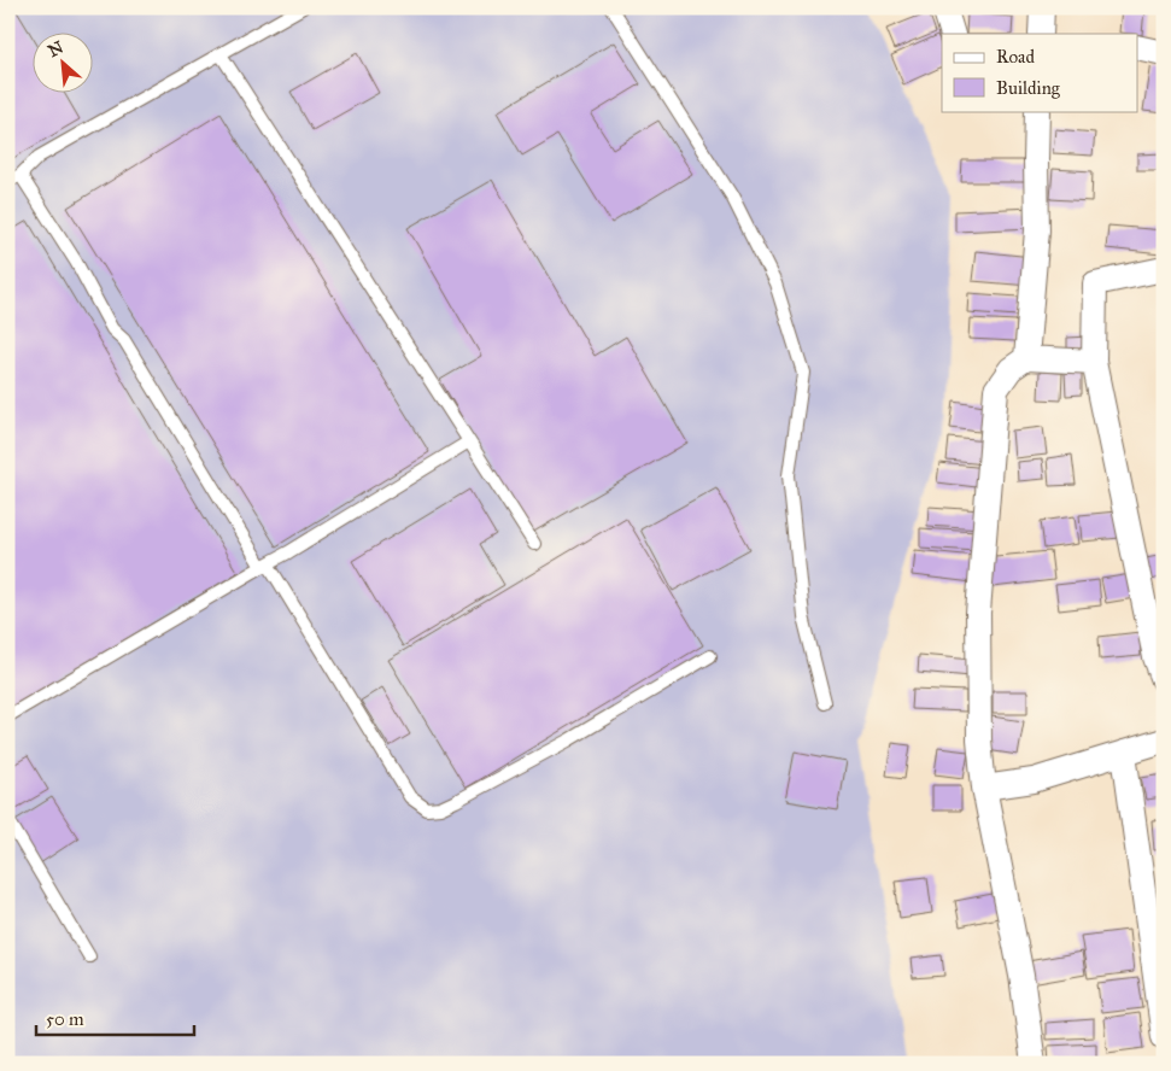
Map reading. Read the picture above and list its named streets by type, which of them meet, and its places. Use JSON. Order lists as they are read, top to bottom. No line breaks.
{"legend":["Road","Building"],"scale_bar":"50 m","north":"top left"}
